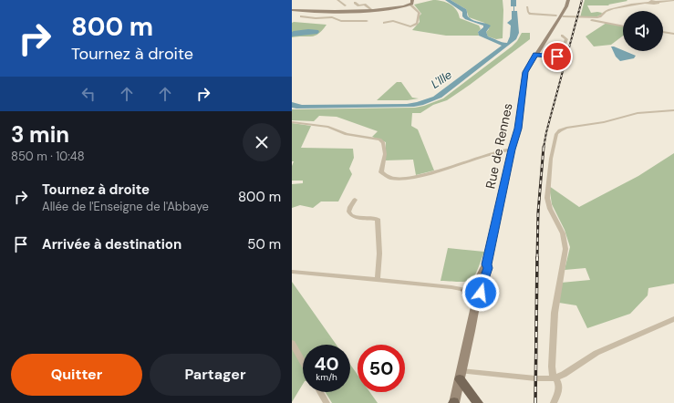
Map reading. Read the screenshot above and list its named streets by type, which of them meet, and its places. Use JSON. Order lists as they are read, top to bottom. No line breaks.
{"streets":{"main road":["Rue de Rennes"]},"water":["L'Ille"],"page":{"turn":["800 m","Tournez à droite"],"heading":["3 min","850 m · 10:48"],"list":[{"name":"Tournez à droite","note":"Allée de l'Enseigne de l'Abbaye","value":"800 m"},{"name":"Arrivée à destination","value":"50 m"}],"speed":"40 km/h","limit":"50","buttons":["Quitter","Partager"]}}
